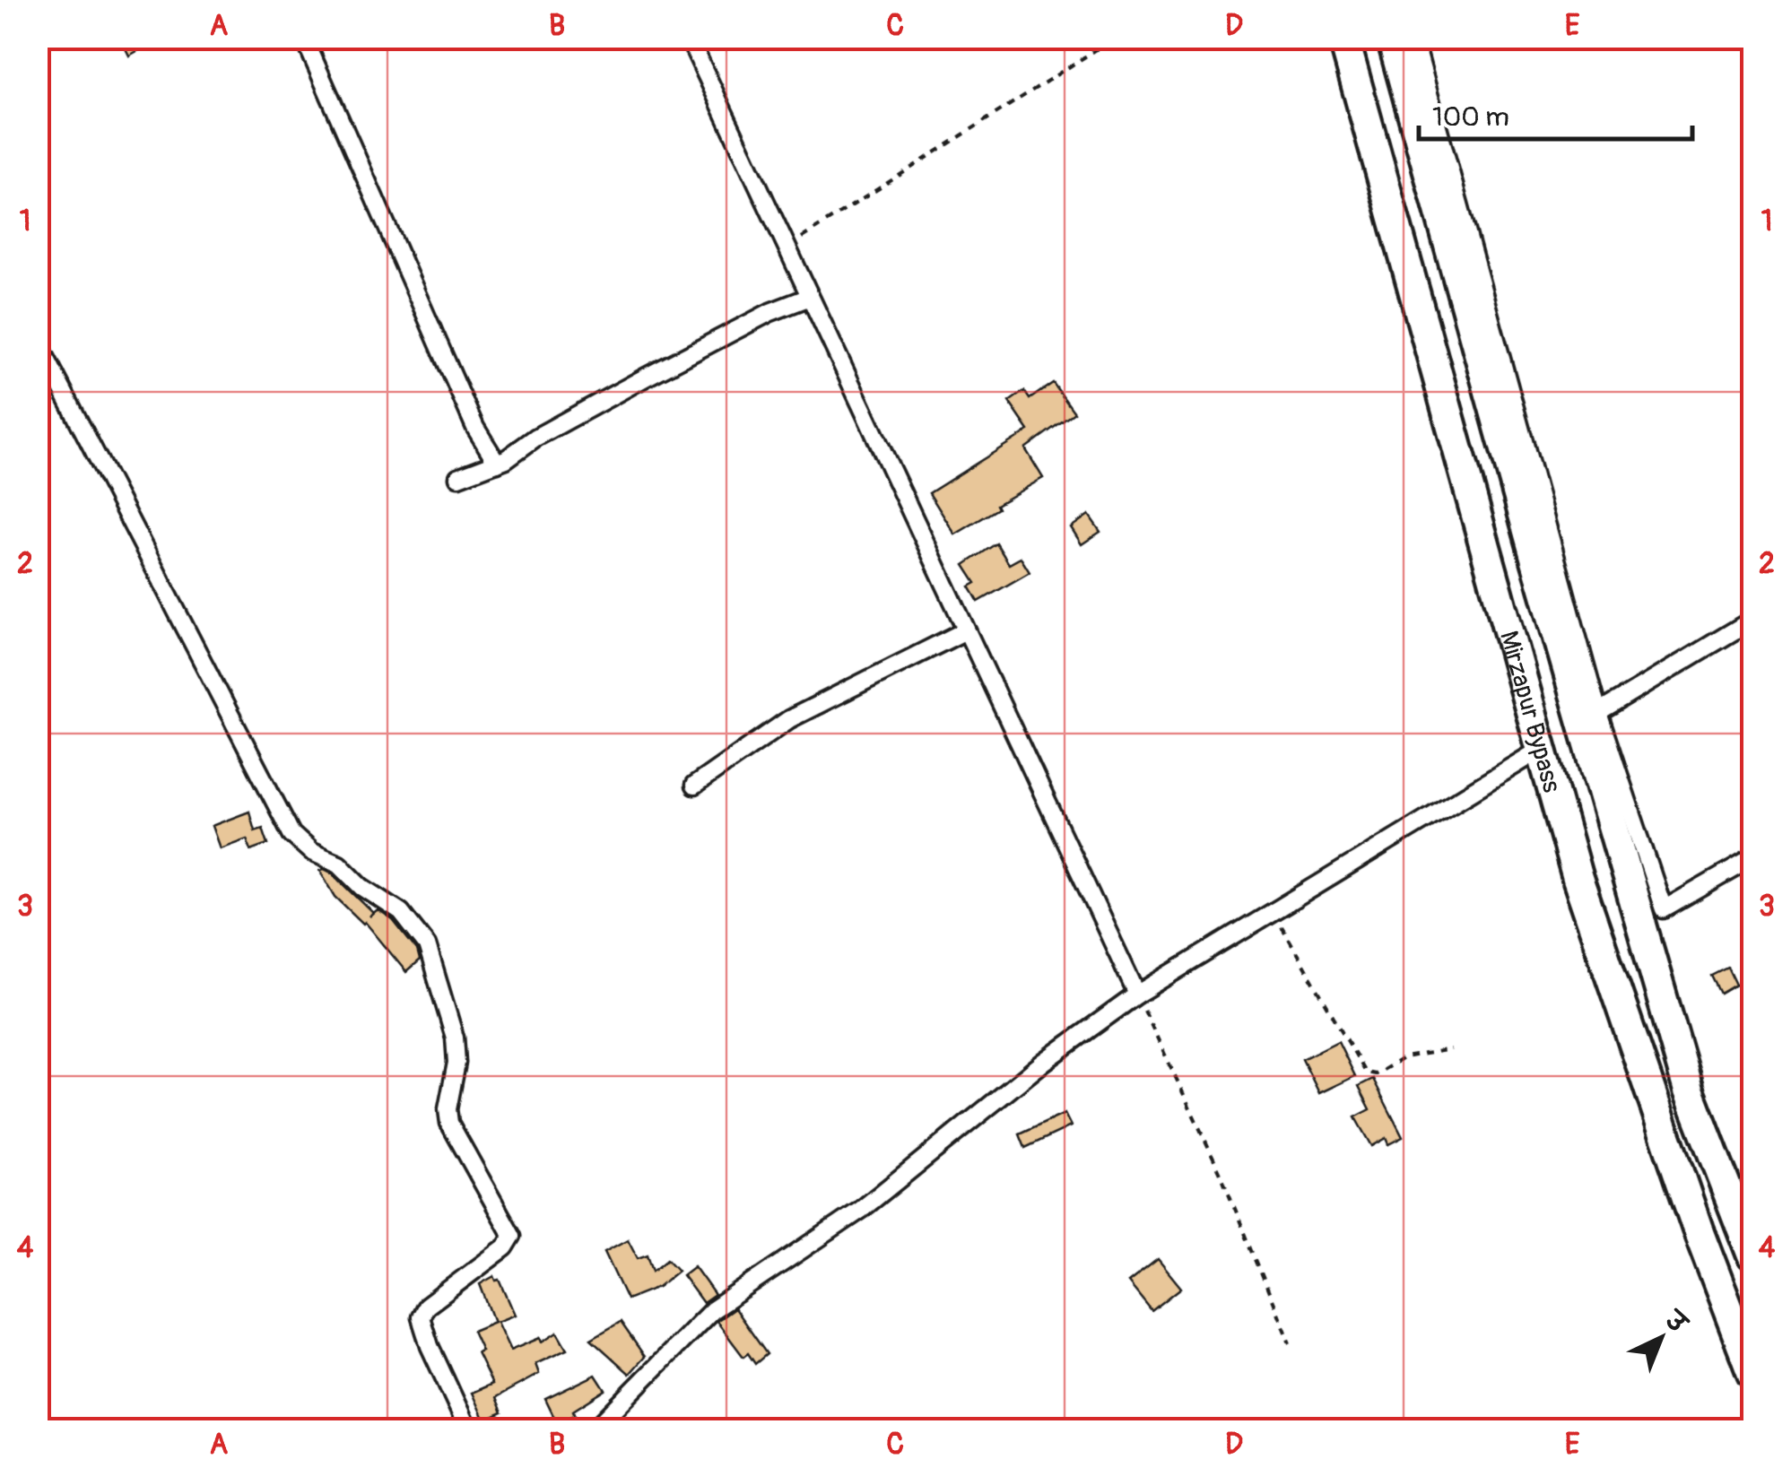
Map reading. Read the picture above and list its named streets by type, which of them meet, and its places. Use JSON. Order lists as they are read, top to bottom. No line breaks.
{"streets":{"highway":["Mirzapur Bypass"]},"scale_bar":"100 m","north":"top right","grid":{"columns":["A","B","C","D","E"],"rows":["1","2","3","4"]}}
